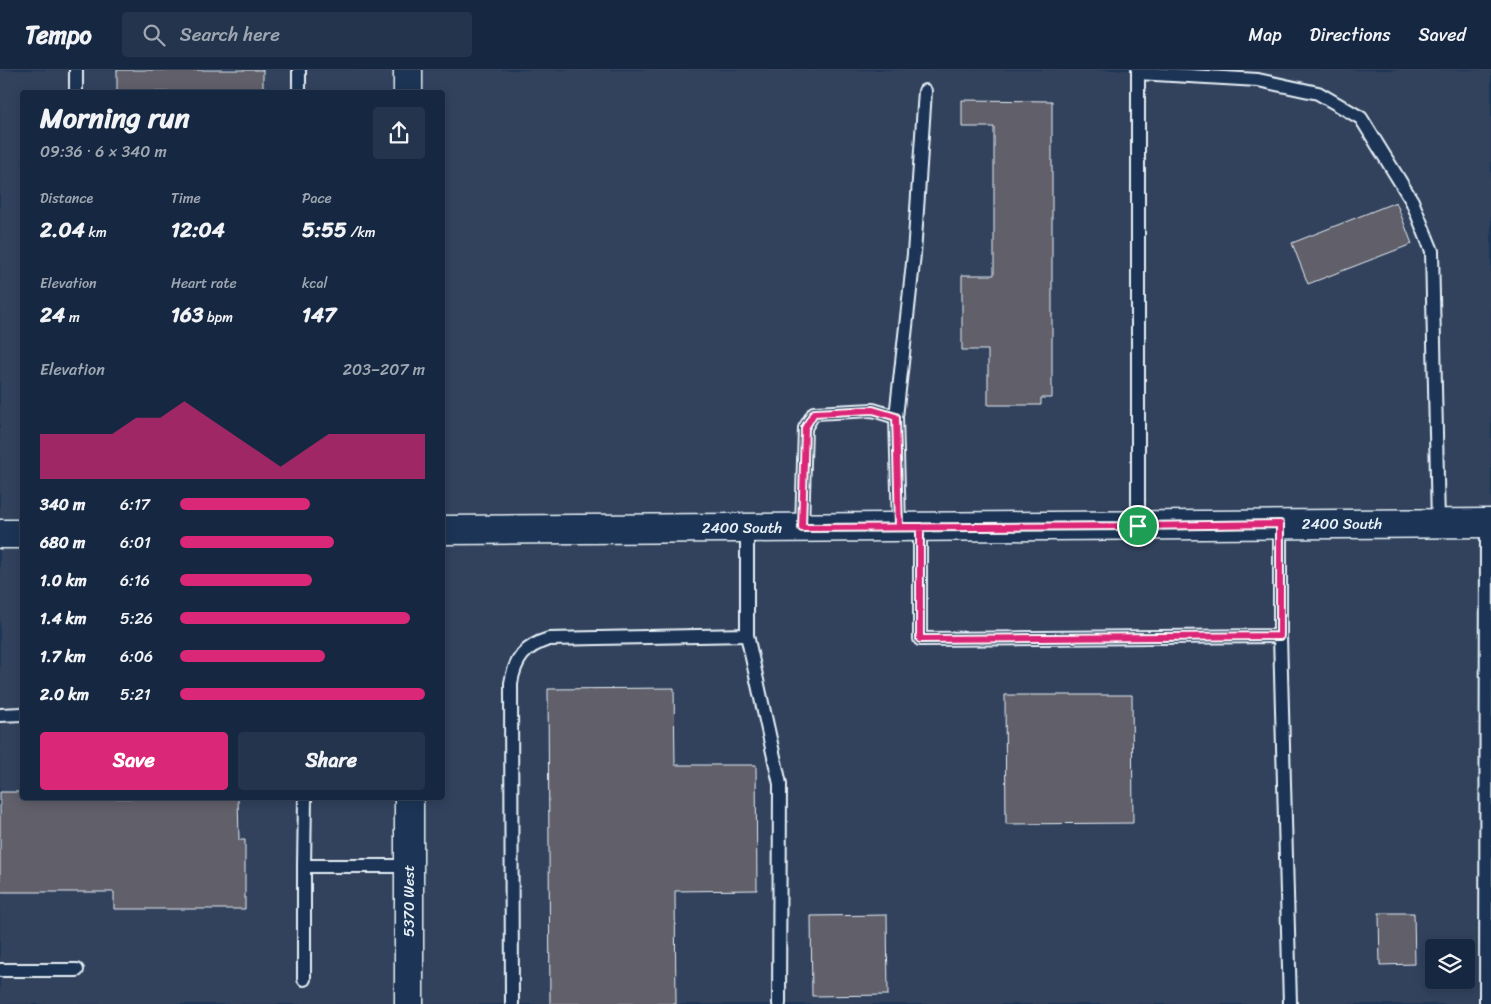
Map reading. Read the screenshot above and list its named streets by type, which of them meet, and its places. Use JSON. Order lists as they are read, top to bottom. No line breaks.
{"streets":{"street":["2400 South","5370 West"]},"page":{"header":"Tempo","search":"Search here","nav":["Map","Directions","Saved"],"heading":["Morning run","09:36 · 6 × 340 m"],"stats":[["Distance","2.04 km"],["Time","12:04"],["Pace","5:55 /km"],["Elevation","24 m"],["Heart rate","163 bpm"],["kcal","147"]],"chart":["Elevation","203–207 m"],"list":[{"name":"340 m","note":"6:17"},{"name":"680 m","note":"6:01"},{"name":"1.0 km","note":"6:16"},{"name":"1.4 km","note":"5:26"},{"name":"1.7 km","note":"6:06"},{"name":"2.0 km","note":"5:21"}],"buttons":["Save","Share"]}}
